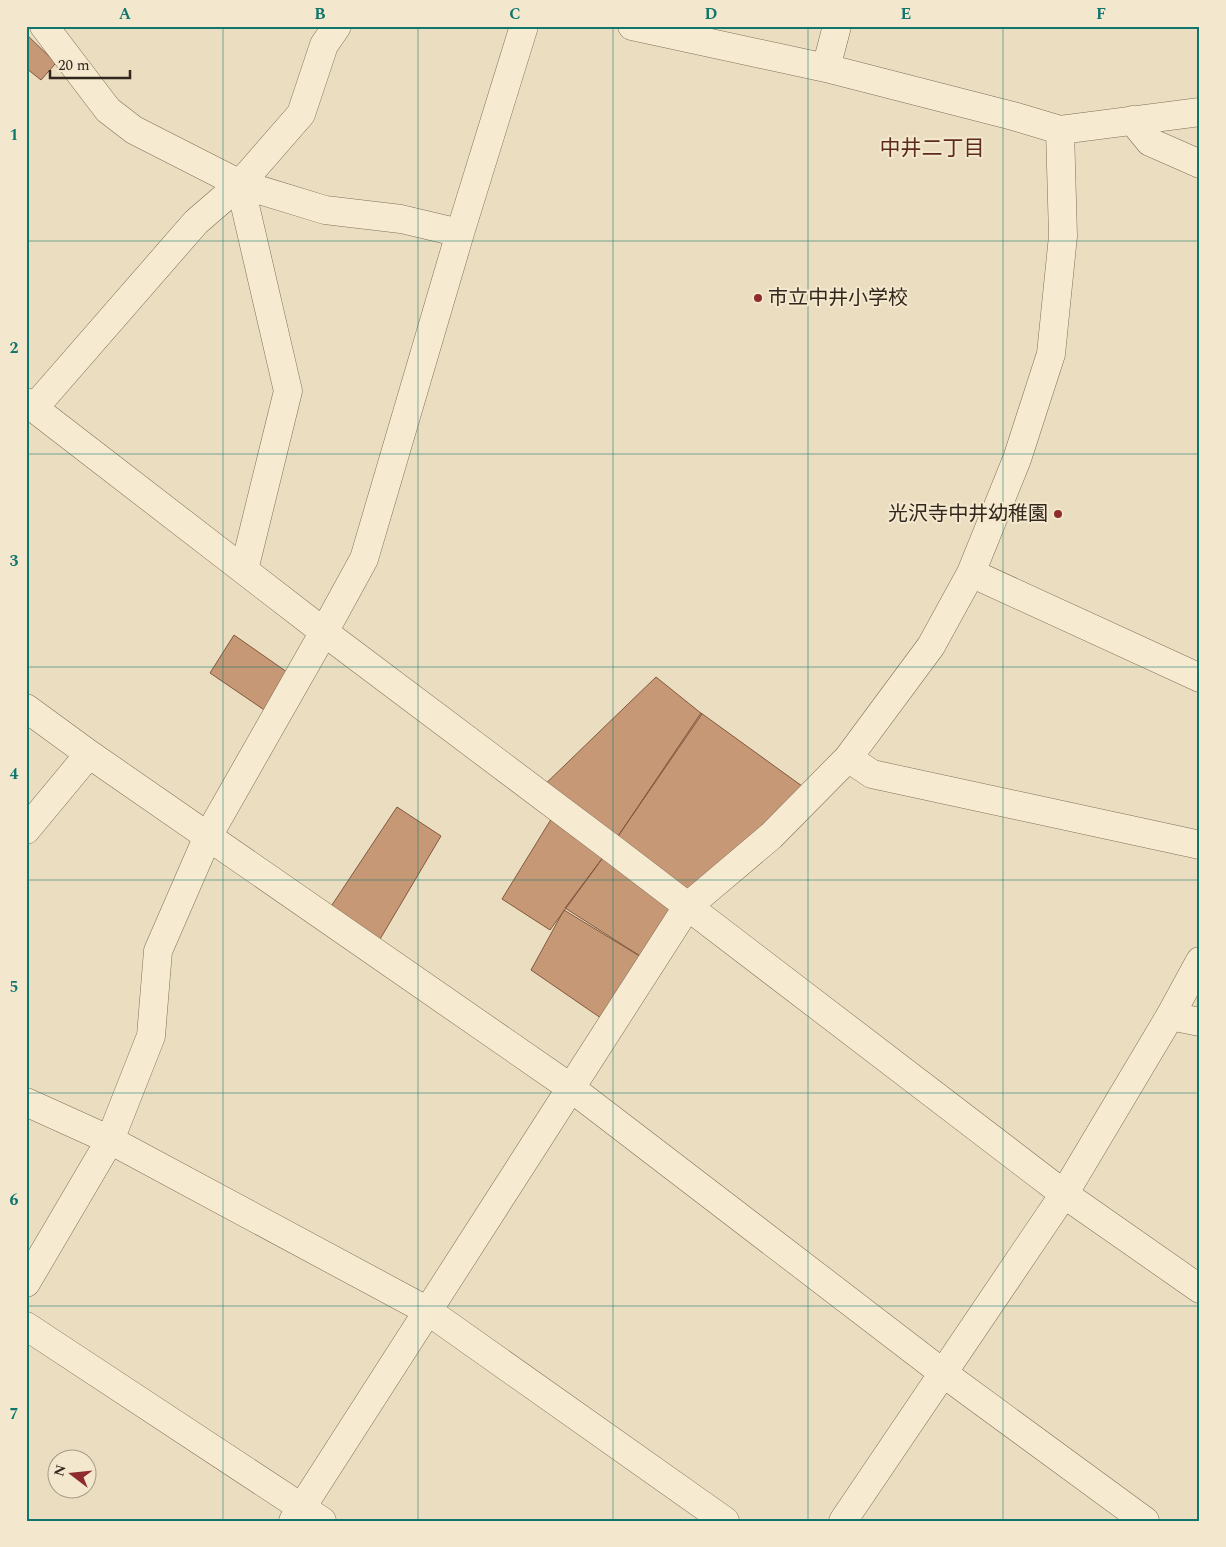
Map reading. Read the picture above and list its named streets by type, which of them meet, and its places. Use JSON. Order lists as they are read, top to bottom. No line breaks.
{"districts":["中井二丁目"],"places":["市立中井小学校","光沢寺中井幼稚園"],"scale_bar":"20 m","north":"left","grid":{"columns":["A","B","C","D","E","F"],"rows":["1","2","3","4","5","6","7"]}}
